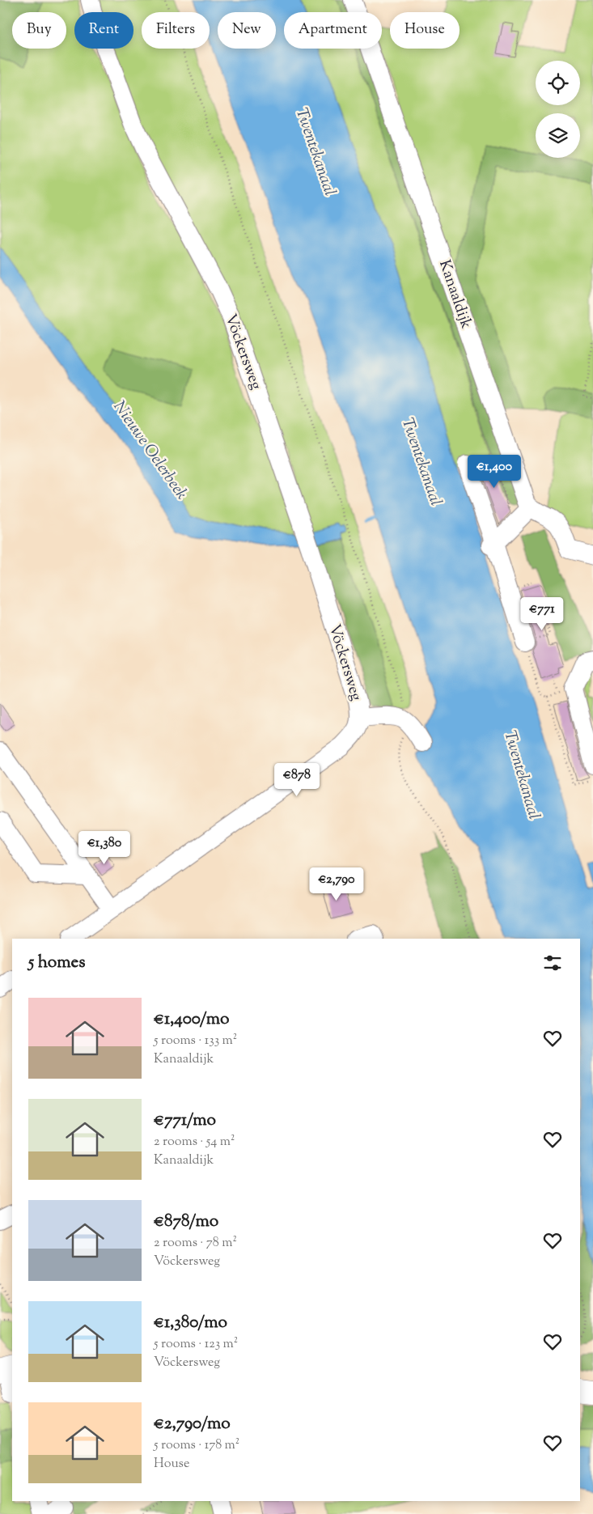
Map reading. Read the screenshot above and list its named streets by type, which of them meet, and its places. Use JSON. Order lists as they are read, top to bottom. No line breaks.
{"streets":{"street":["Kanaaldijk","Vöckersweg"]},"water":["Twentekanaal","Nieuwe Oelerbeek"],"page":{"chip":["Buy","Rent","Filters","New","Apartment","House"],"price":["€1,400","€771","€878","€1,380","€2,790"],"heading":"5 homes","list":[{"name":"€1,400/mo","note":"5 rooms · 133 m² · Kanaaldijk"},{"name":"€771/mo","note":"2 rooms · 54 m² · Kanaaldijk"},{"name":"€878/mo","note":"2 rooms · 78 m² · Vöckersweg"},{"name":"€1,380/mo","note":"5 rooms · 123 m² · Vöckersweg"},{"name":"€2,790/mo","note":"5 rooms · 178 m² · House"}]}}
